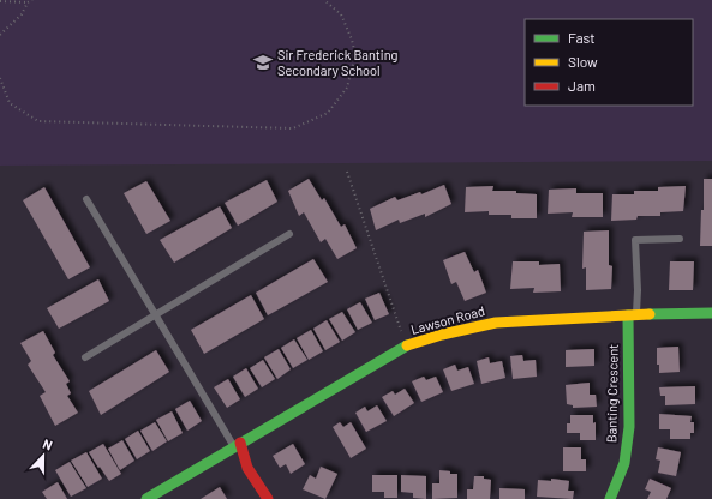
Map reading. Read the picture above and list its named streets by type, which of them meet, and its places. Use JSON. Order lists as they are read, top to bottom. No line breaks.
{"streets":{"street":["Lawson Road","Banting Crescent"]},"crossings":[["Lawson Road","Banting Crescent"]],"places":{"school or university":["Sir Frederick Banting Secondary School"]},"legend":["Fast","Slow","Jam"],"north":"top"}
